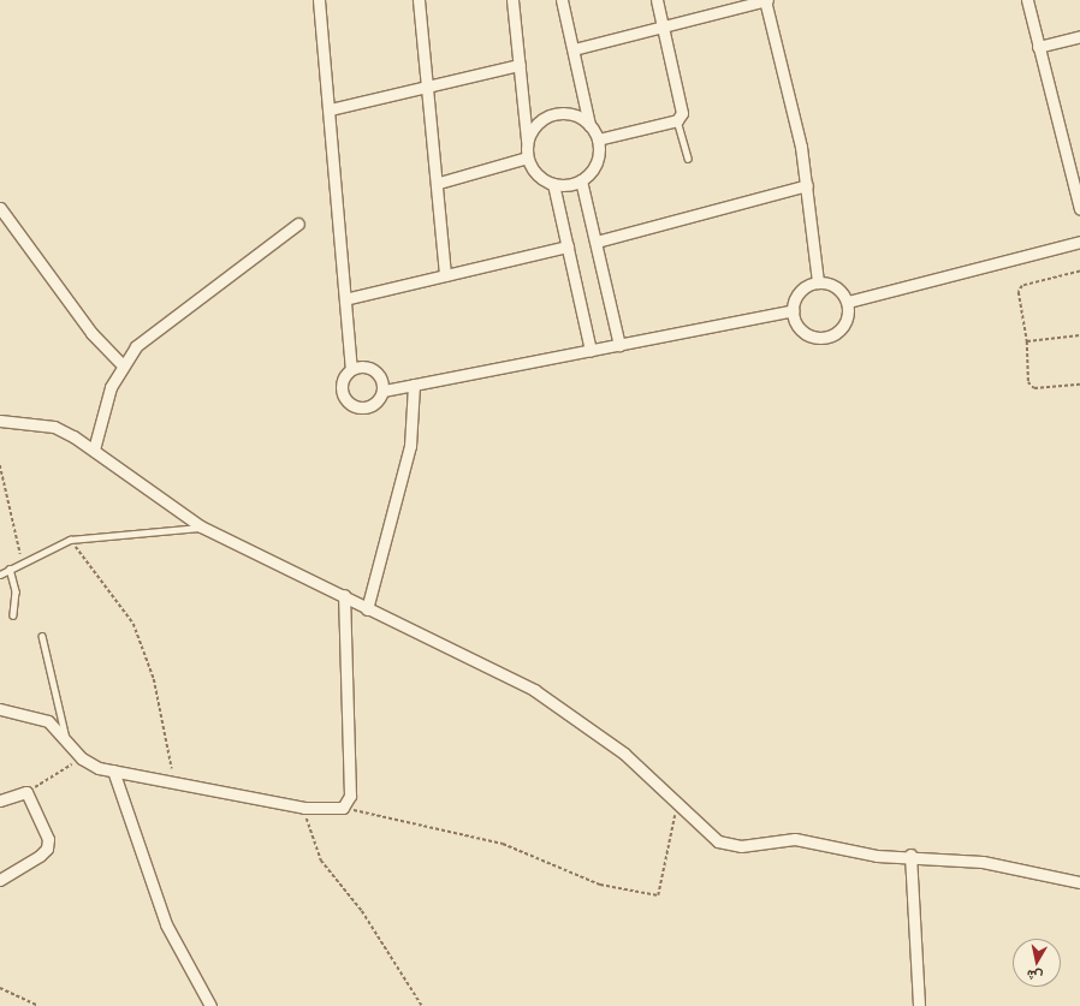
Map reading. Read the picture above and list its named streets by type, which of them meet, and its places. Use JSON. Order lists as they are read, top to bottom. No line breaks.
{"north":"bottom"}
